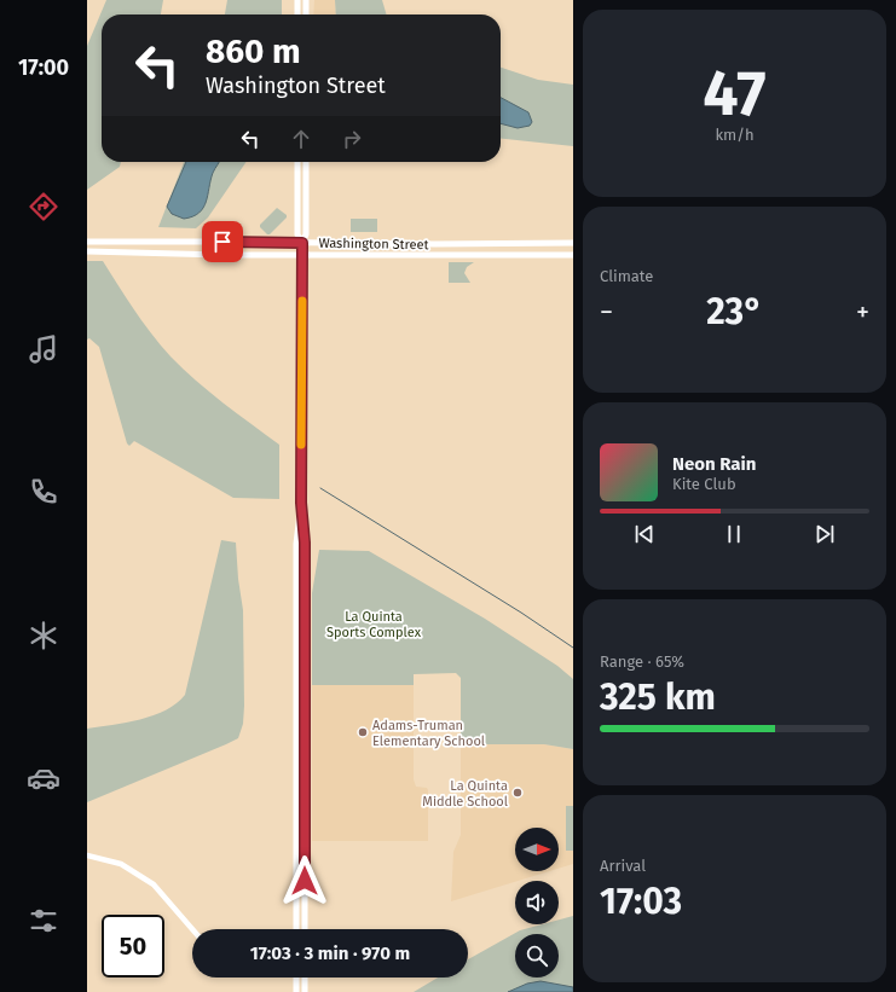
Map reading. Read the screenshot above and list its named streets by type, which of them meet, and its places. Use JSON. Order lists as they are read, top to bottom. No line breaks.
{"streets":{"main road":["Washington Street"]},"parks":["La Quinta Sports Complex"],"places":["Adams-Truman Elementary School","La Quinta Middle School"],"north":"right","page":{"tabs":"17:00","tile":[["47","km/h"],"Climate",["Range · 65%","325 km"],["Arrival","17:03"]],"turn":["860 m","Washington Street"],"heat":["−","23°","+"],"song":["Neon Rain","Kite Club"],"limit":"50","trip":"17:03 · 3 min · 970 m"}}
